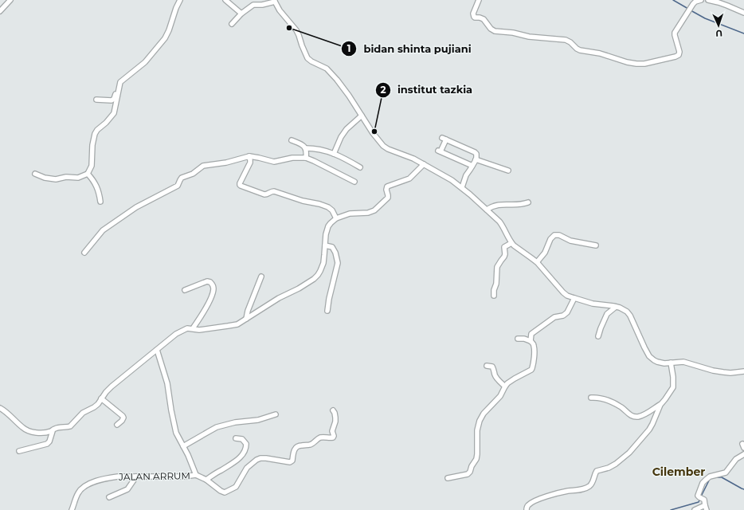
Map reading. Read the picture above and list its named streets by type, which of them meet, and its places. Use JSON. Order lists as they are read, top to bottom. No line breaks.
{"streets":{"street":["JALAN ARRUM"]},"districts":["Cilember"],"places":["bidan shinta pujiani","institut tazkia"],"north":"bottom"}
